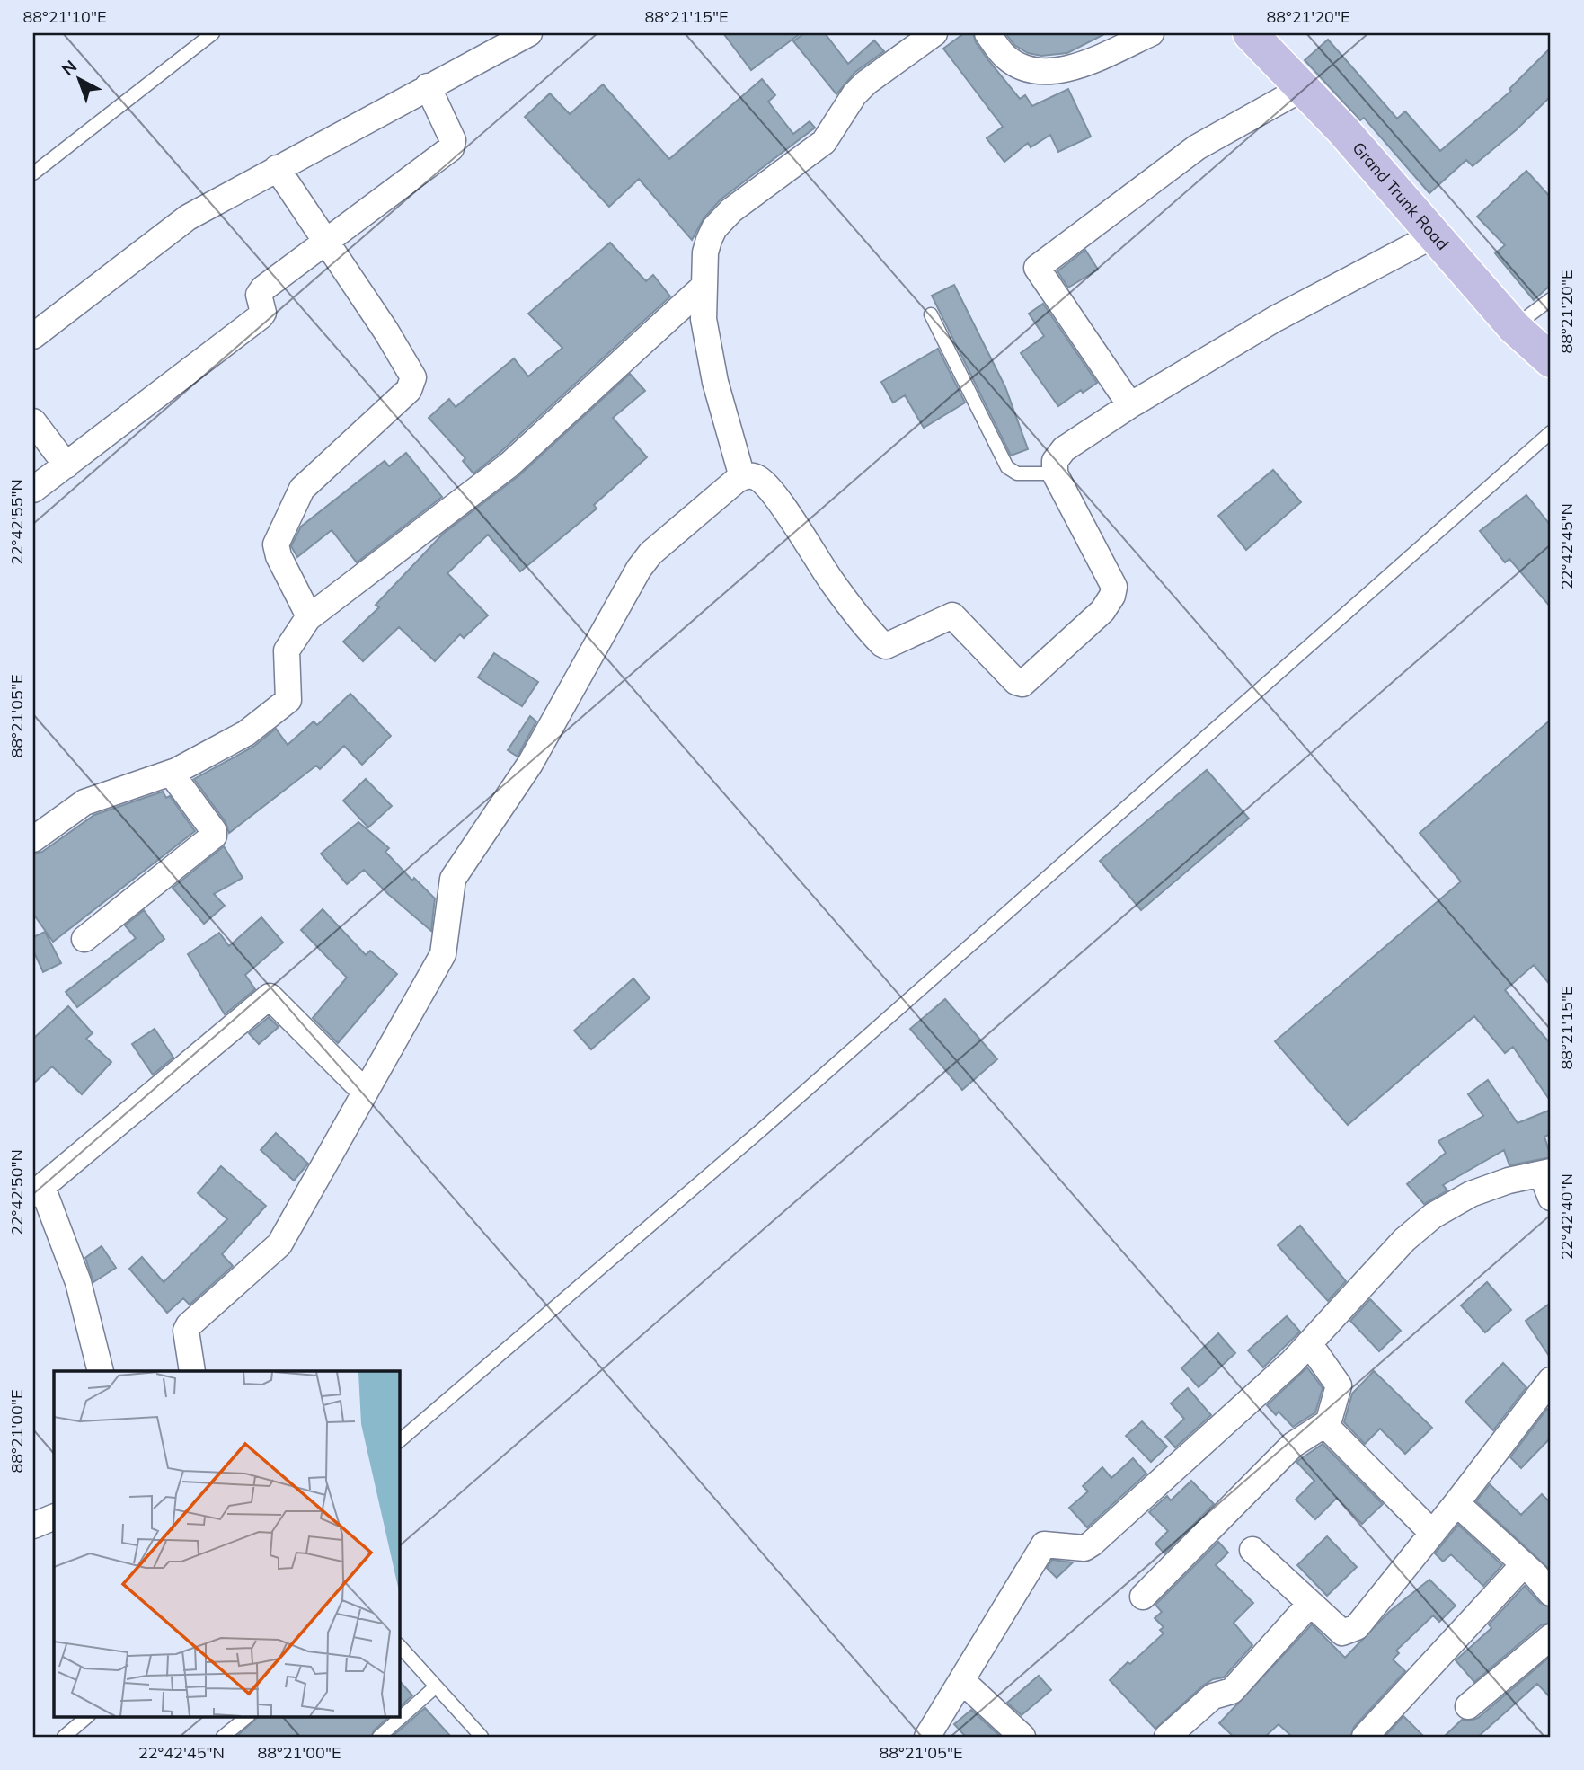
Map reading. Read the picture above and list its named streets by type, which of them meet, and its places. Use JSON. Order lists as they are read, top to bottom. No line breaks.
{"streets":{"main road":["Grand Trunk Road"]},"north":"top left","coordinates":["88°21'10\"E","88°21'15\"E","88°21'20\"E","22°42'55\"N","22°42'45\"N","88°21'05\"E","22°42'50\"N","22°42'40\"N","88°21'00\"E"]}
